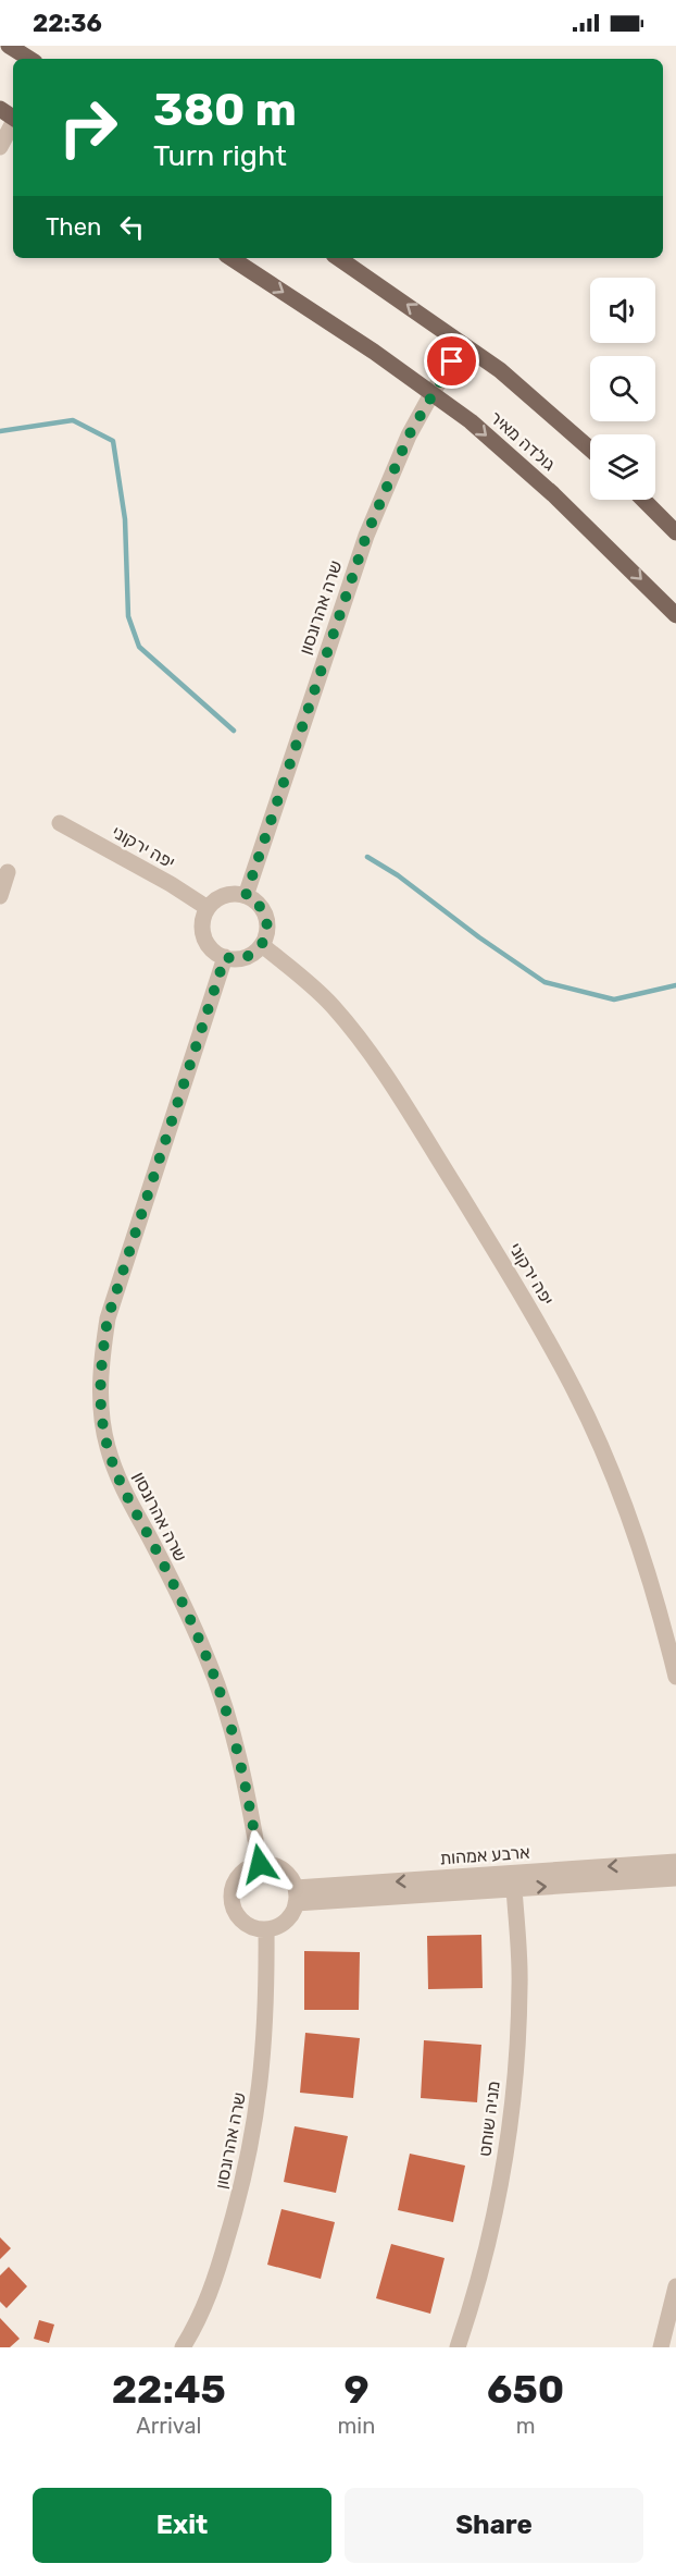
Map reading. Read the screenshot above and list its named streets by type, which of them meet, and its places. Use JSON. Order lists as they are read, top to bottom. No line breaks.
{"streets":{"main road":["גולדה מאיר"],"street":["שרה אהרונסון","יפה ירקוני","ארבע אמהות","מניה שוחט"]},"crossings":[["גולדה מאיר","שרה אהרונסון"],["שרה אהרונסון","יפה ירקוני"],["שרה אהרונסון","ארבע אמהות"],["ארבע אמהות","מניה שוחט"]],"page":{"status":"22:36","turn":["380 m","Turn right"],"then":"Then","eta":["22:45","Arrival","9","min","650","m"],"buttons":["Exit","Share"]}}
